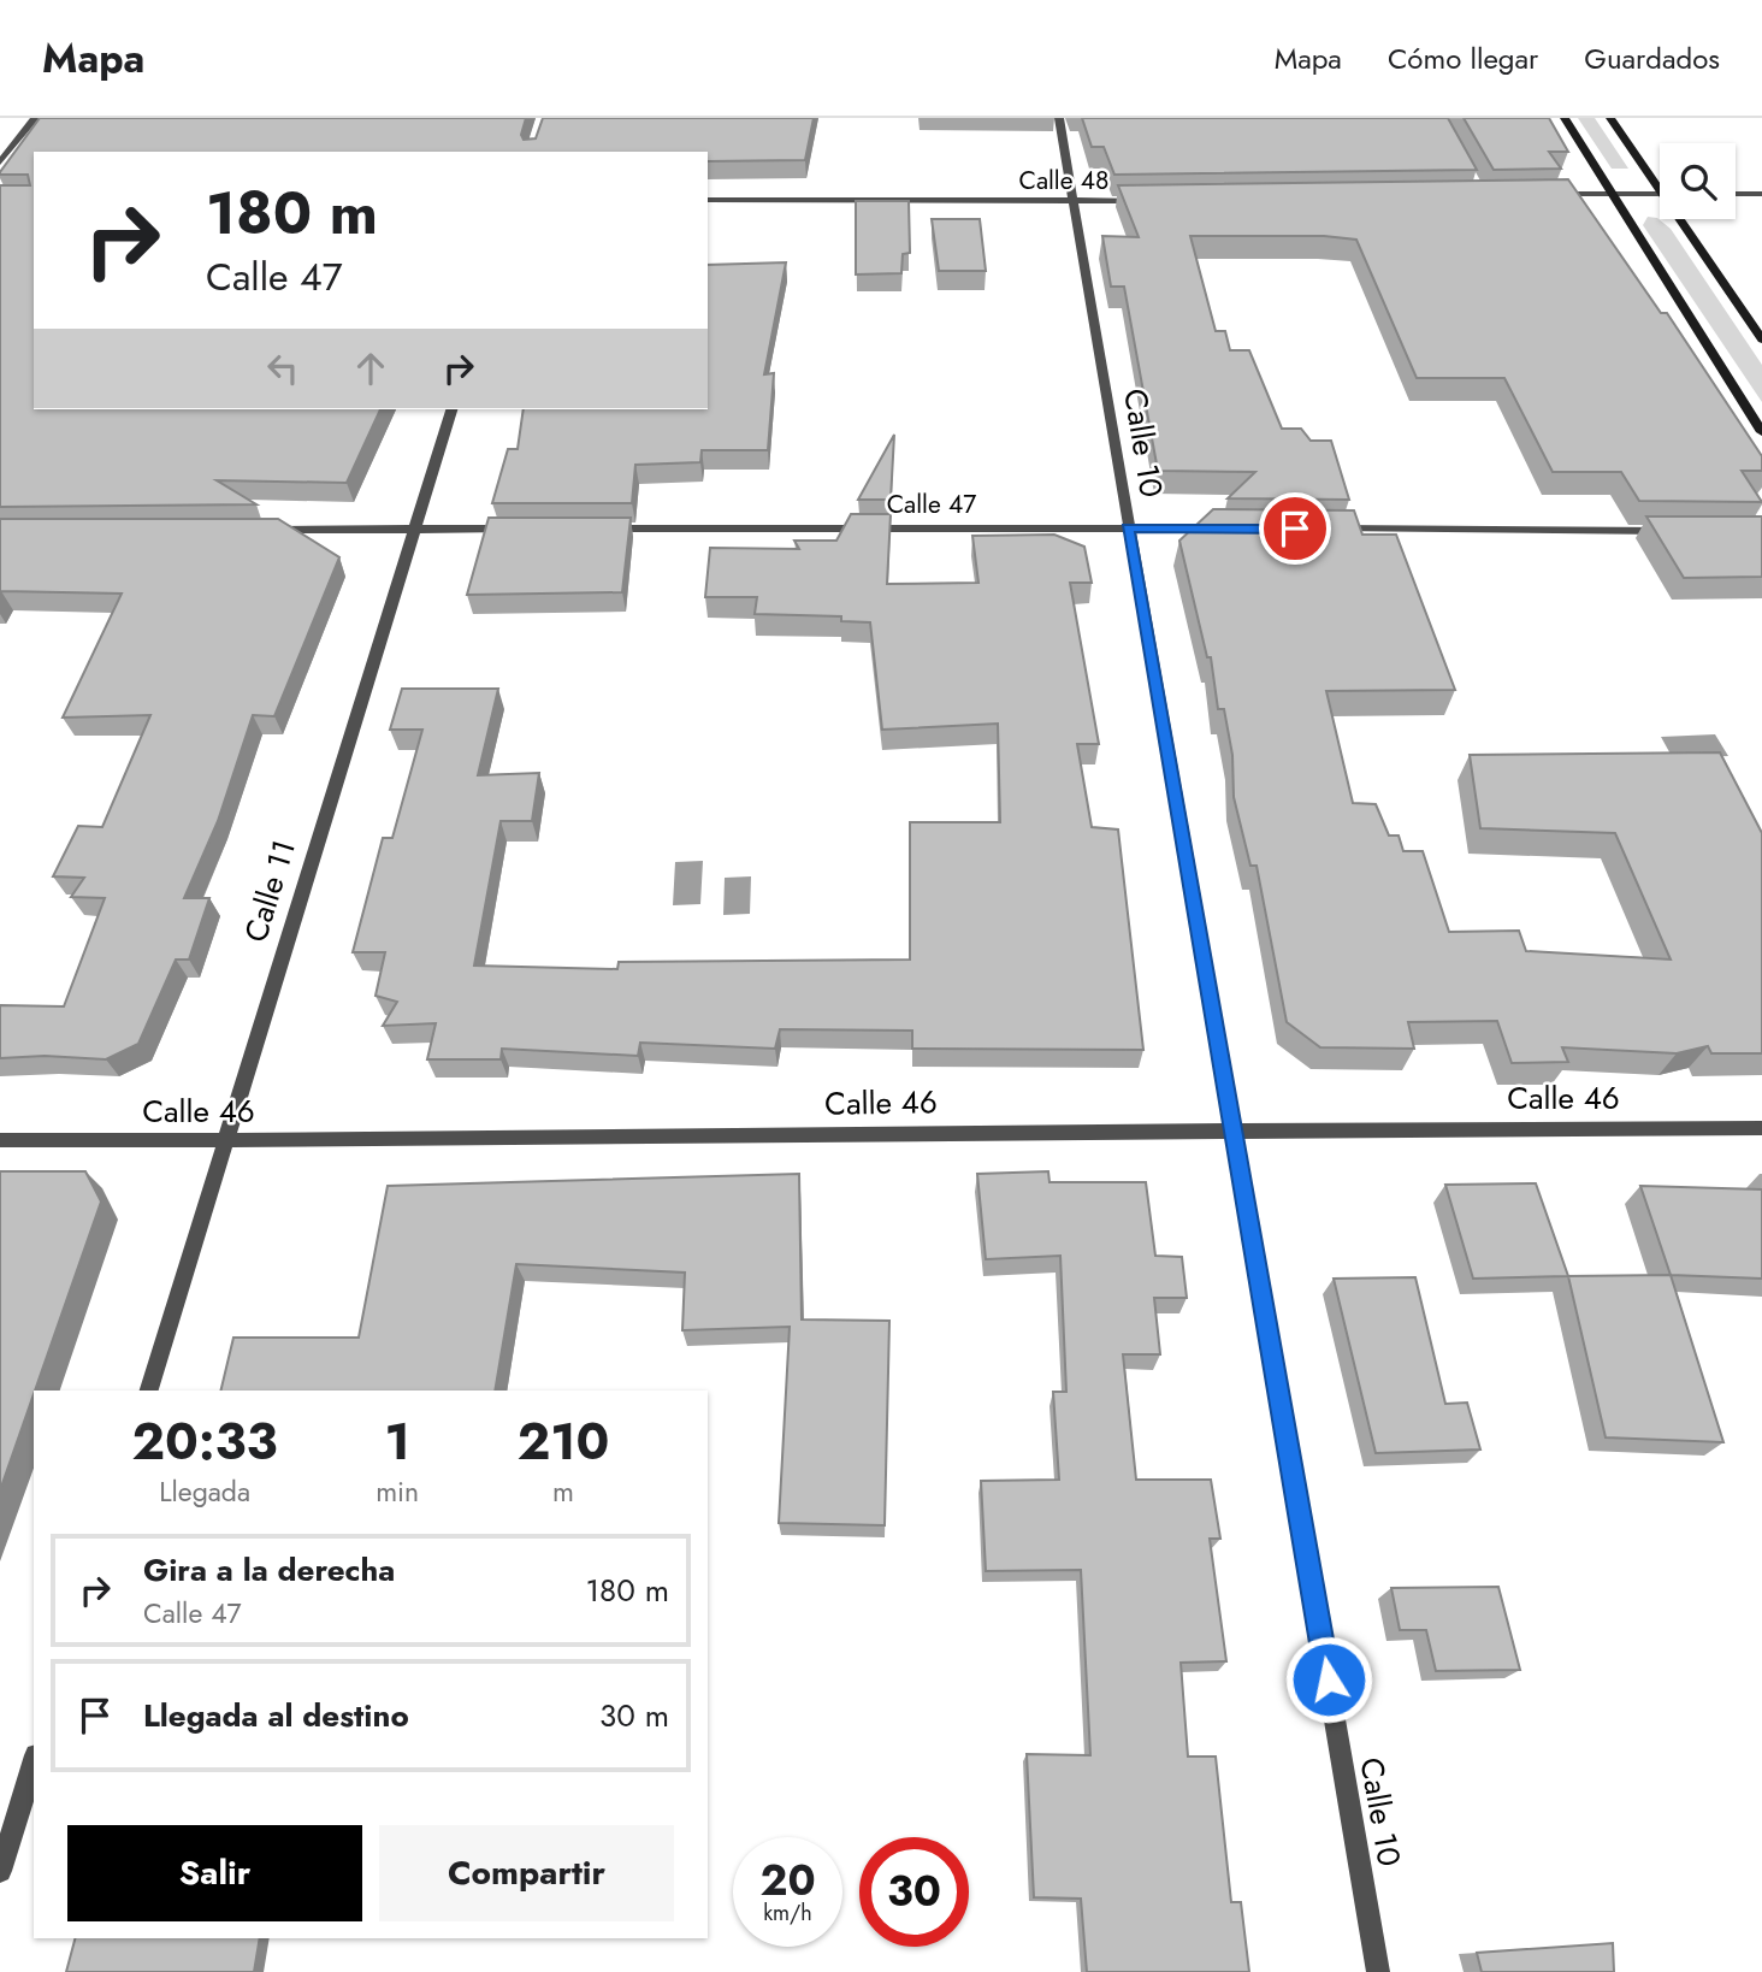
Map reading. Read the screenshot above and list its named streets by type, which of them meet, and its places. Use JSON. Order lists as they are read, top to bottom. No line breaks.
{"streets":{"street":["Calle 48","Calle 10","Calle 47","Calle 11","Calle 46"]},"crossings":[["Calle 48","Calle 10"],["Calle 10","Calle 47"],["Calle 10","Calle 46"],["Calle 11","Calle 46"]],"page":{"header":"Mapa","nav":["Mapa","Cómo llegar","Guardados"],"turn":["180 m","Calle 47"],"eta":["20:33","Llegada","1","min","210","m"],"list":[{"name":"Gira a la derecha","note":"Calle 47","value":"180 m"},{"name":"Llegada al destino","value":"30 m"}],"buttons":["Salir","Compartir"],"speed":"20 km/h","limit":"30"}}
